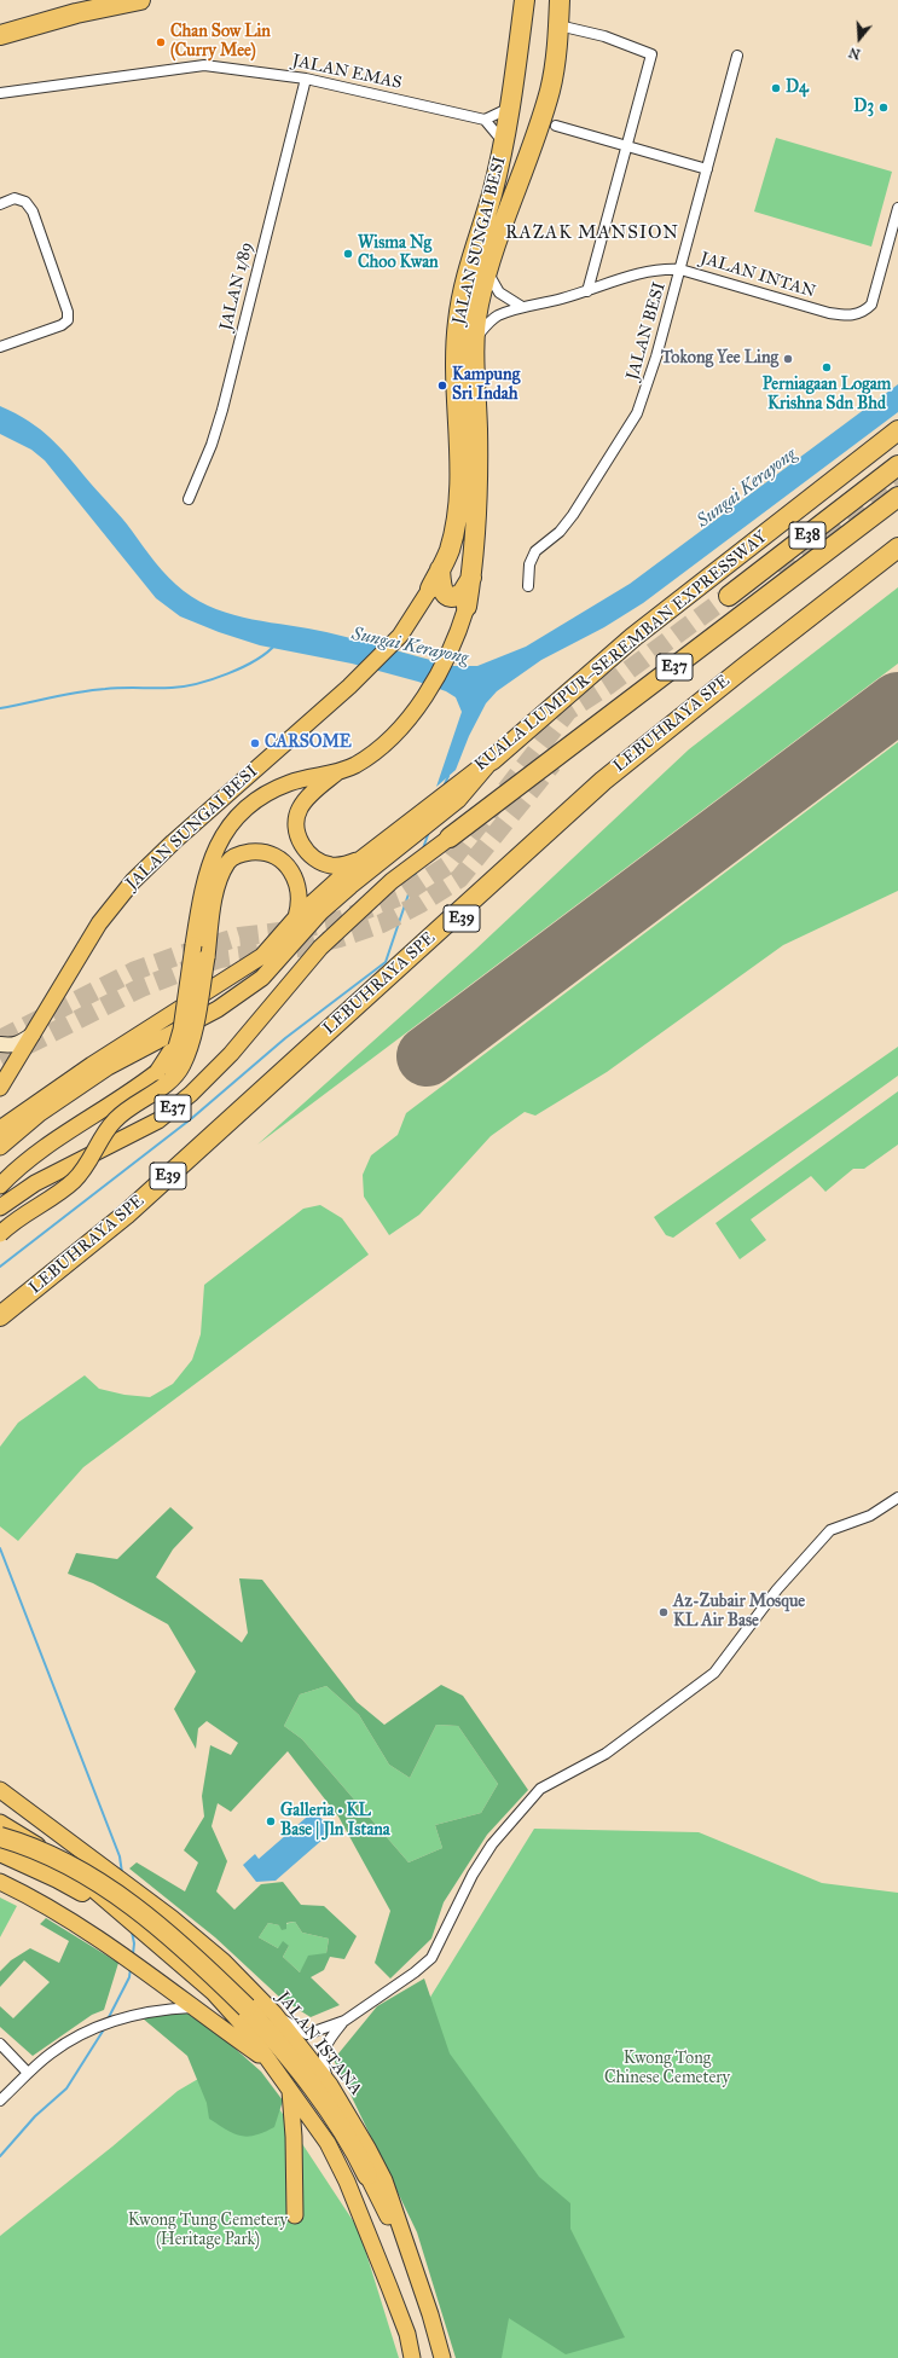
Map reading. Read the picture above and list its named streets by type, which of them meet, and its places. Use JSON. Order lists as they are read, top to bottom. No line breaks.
{"streets":{"highway":["JALAN SUNGAI BESI","E38","KUALA LUMPUR–SEREMBAN EXPRESSWAY","E37","LEBUHRAYA SPE","E39"],"main road":["JALAN ISTANA"],"street":["JALAN EMAS","JALAN INTAN","JALAN 1/89","JALAN BESI"]},"crossings":[["JALAN EMAS","JALAN 1/89"],["JALAN SUNGAI BESI","JALAN INTAN"],["JALAN INTAN","JALAN BESI"]],"districts":["RAZAK MANSION"],"water":["Sungai Kerayong"],"parks":["Kwong Tong Chinese Cemetery","Kwong Tung Cemetery (Heritage Park)"],"places":["Chan Sow Lin (Curry Mee)","D4","D3","Wisma Ng Choo Kwan","Tokong Yee Ling","Perniagaan Logam Krishna Sdn Bhd","Kampung Sri Indah","CARSOME","Az-Zubair Mosque KL Air Base","Galleria • KL Base | Jln Istana"],"north":"bottom"}
